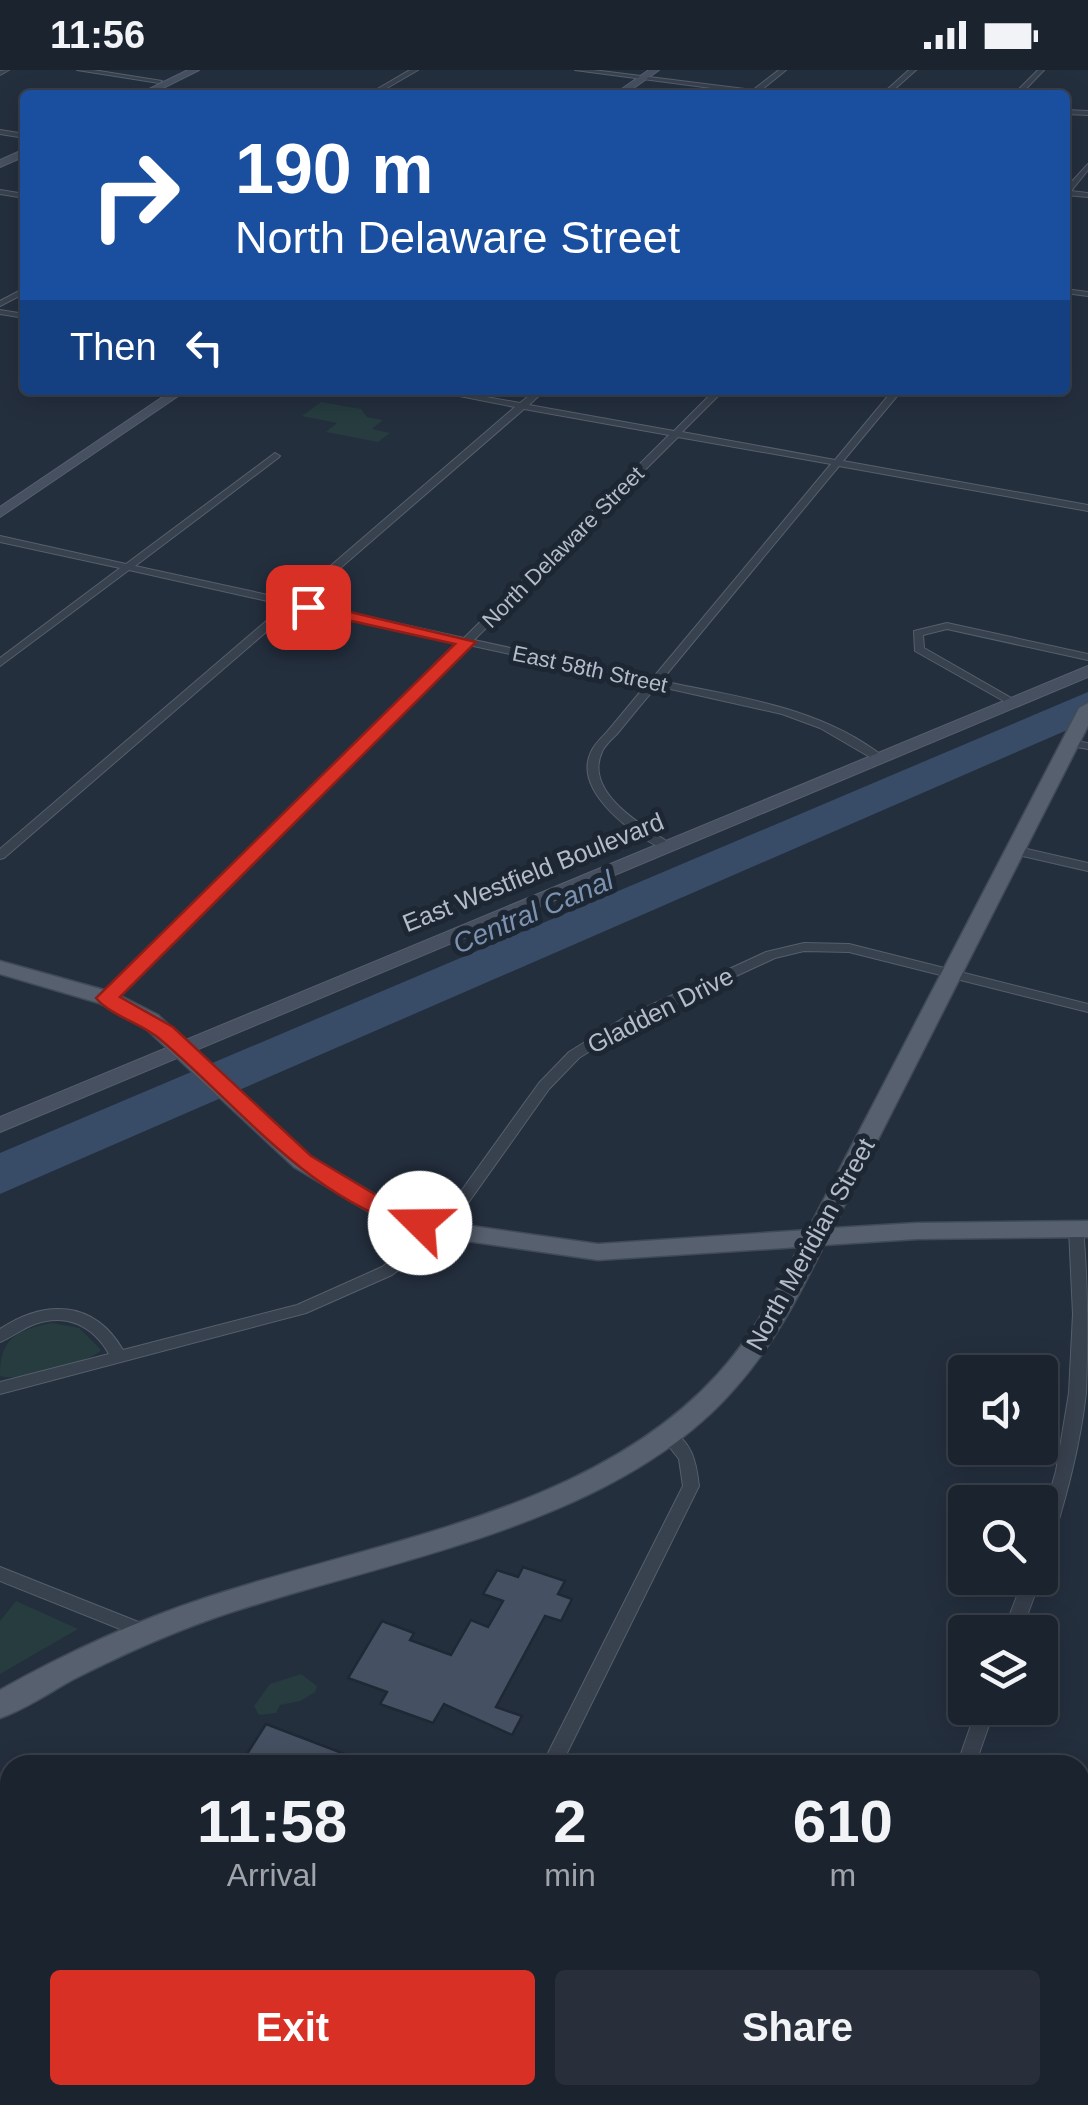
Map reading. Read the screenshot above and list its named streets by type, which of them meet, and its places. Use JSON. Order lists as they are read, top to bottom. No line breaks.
{"streets":{"main road":["East Westfield Boulevard","North Meridian Street"],"street":["North Delaware Street","East 58th Street","Gladden Drive"]},"crossings":[["North Delaware Street","East 58th Street"],["East 58th Street","East Westfield Boulevard"],["Gladden Drive","North Meridian Street"]],"water":["Central Canal"],"page":{"status":"11:56","turn":["190 m","North Delaware Street"],"then":"Then","eta":["11:58","Arrival","2","min","610","m"],"buttons":["Exit","Share"]}}
